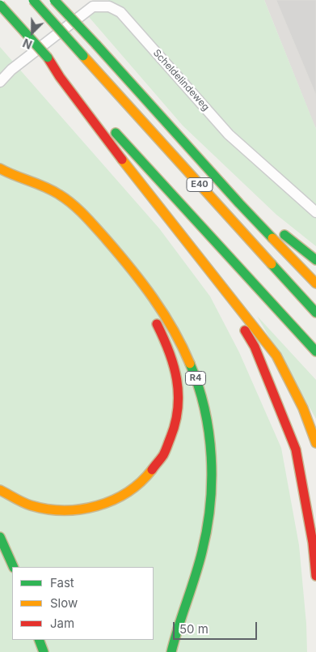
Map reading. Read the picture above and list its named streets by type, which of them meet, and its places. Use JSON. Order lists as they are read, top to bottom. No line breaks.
{"streets":{"highway":["E40","R4"],"street":["Scheldelindeweg"]},"legend":["Fast","Slow","Jam"],"scale_bar":"50 m","north":"bottom left"}
